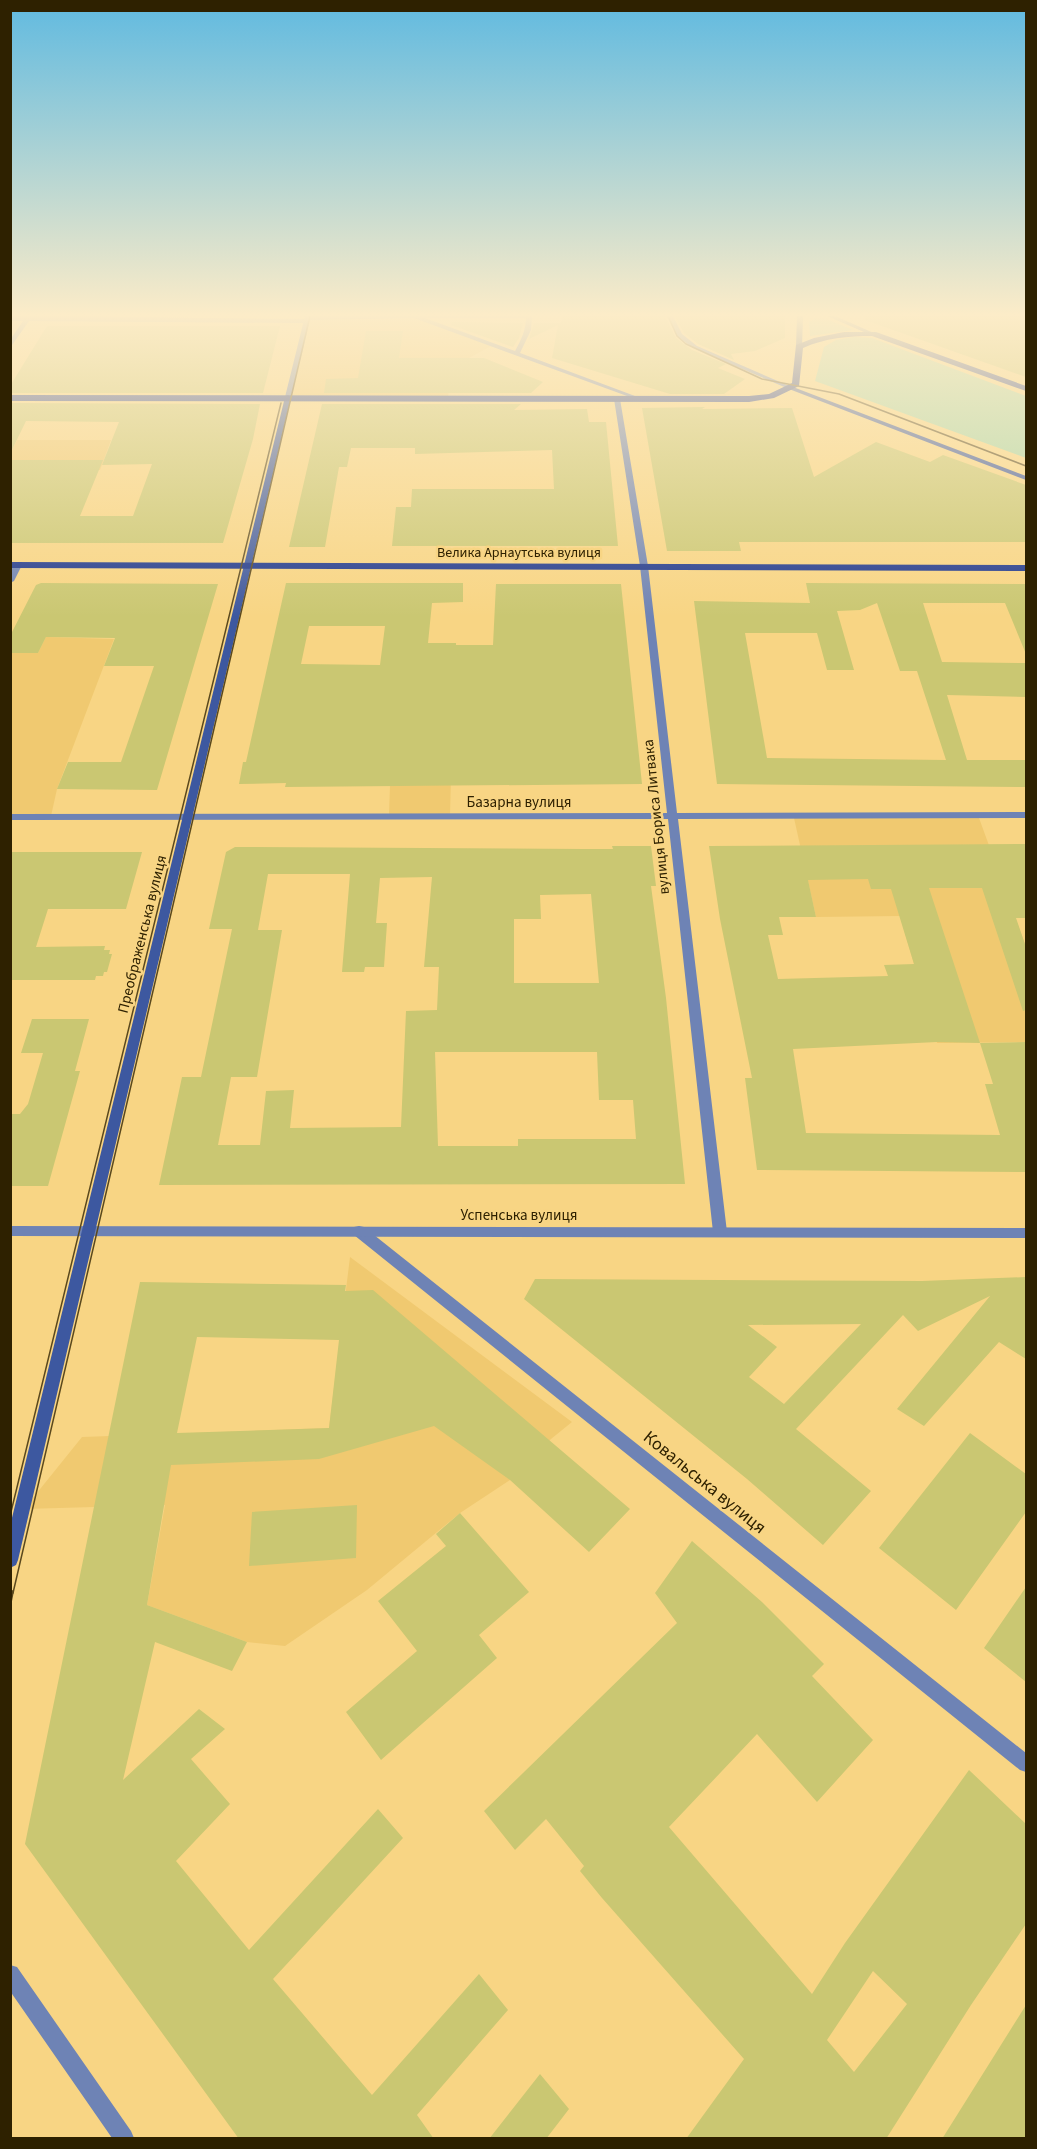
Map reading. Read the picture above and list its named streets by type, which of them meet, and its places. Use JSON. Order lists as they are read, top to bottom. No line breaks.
{"streets":{"main road":["Велика Арнаутська вулиця","Преображенська вулиця"],"street":["Базарна вулиця","вулиця Бориса Литвака","Успенська вулиця","Ковальська вулиця"]},"crossings":[["Велика Арнаутська вулиця","вулиця Бориса Литвака"],["Велика Арнаутська вулиця","Преображенська вулиця"],["Базарна вулиця","вулиця Бориса Литвака"],["Базарна вулиця","Преображенська вулиця"],["вулиця Бориса Литвака","Успенська вулиця"],["Преображенська вулиця","Успенська вулиця"],["Успенська вулиця","Ковальська вулиця"]]}
